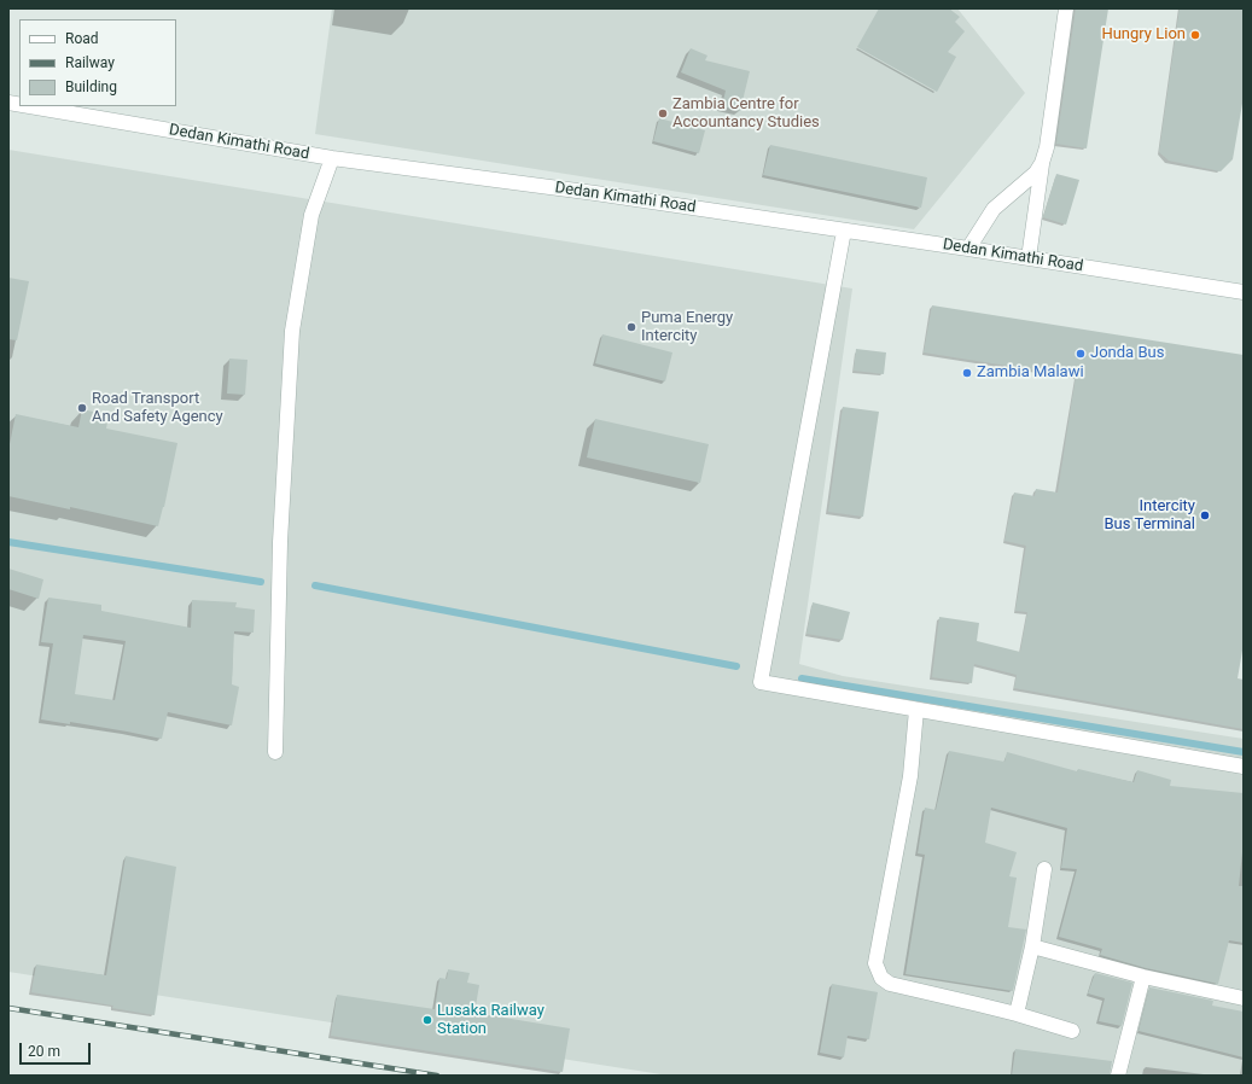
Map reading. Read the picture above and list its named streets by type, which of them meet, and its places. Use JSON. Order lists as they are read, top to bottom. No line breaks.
{"streets":{"street":["Dedan Kimathi Road"]},"places":["Hungry Lion","Zambia Centre for Accountancy Studies","Puma Energy Intercity","Jonda Bus","Zambia Malawi","Road Transport And Safety Agency","Intercity Bus Terminal","Lusaka Railway Station"],"legend":["Road","Railway","Building"],"scale_bar":"20 m"}
